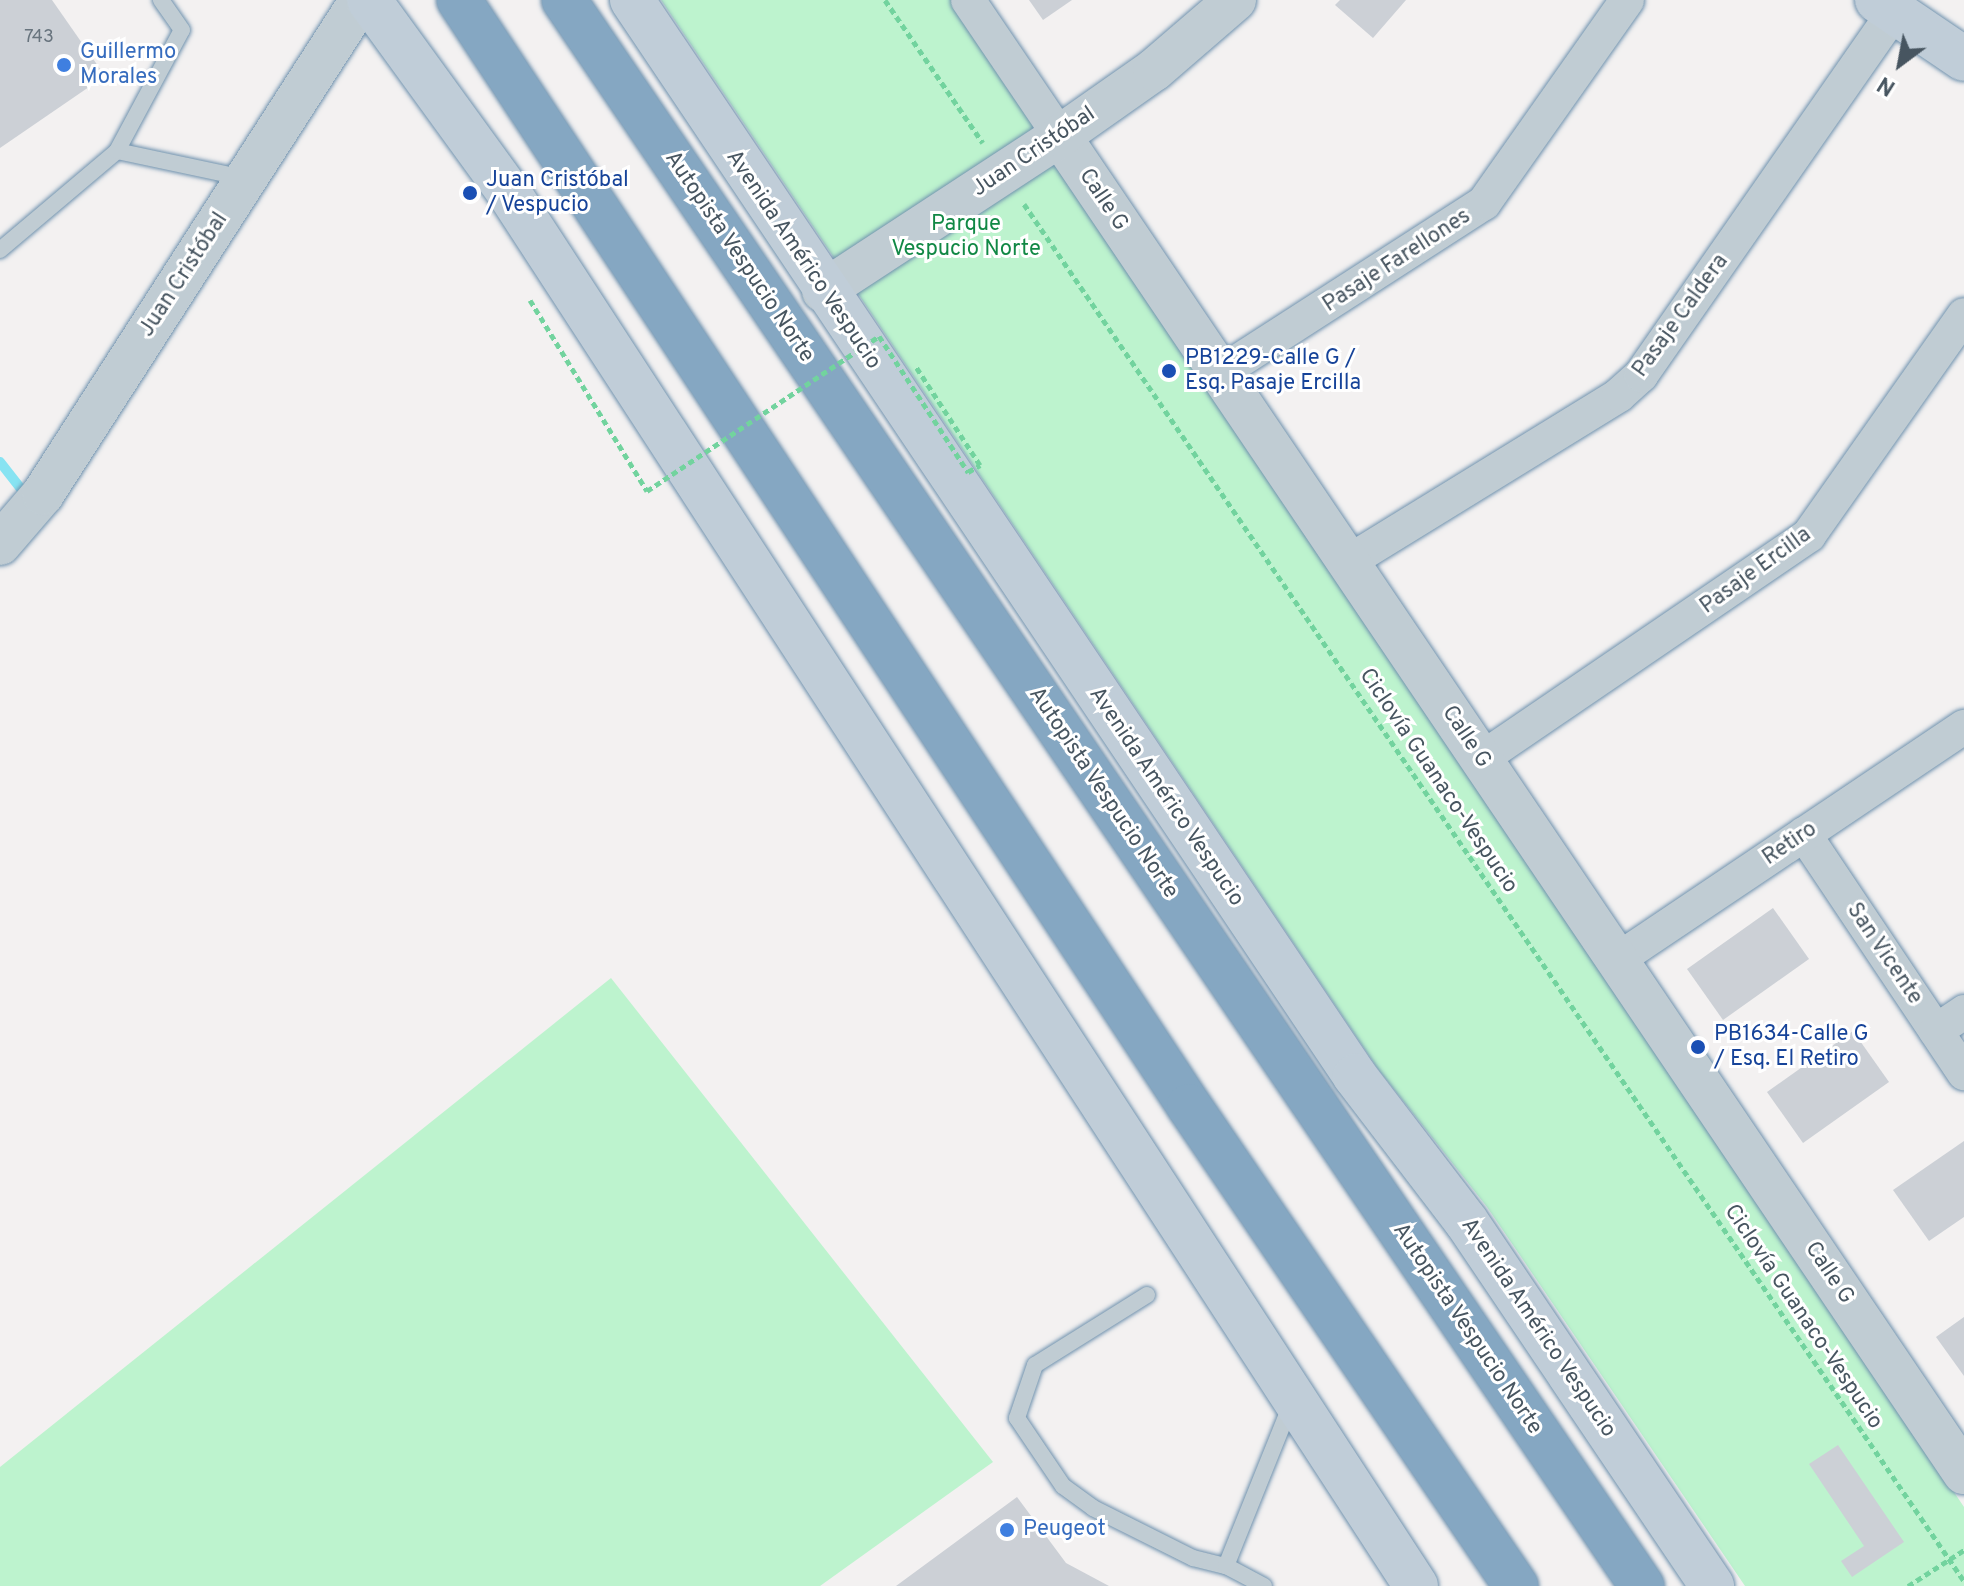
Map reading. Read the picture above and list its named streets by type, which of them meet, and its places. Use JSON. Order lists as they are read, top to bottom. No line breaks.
{"streets":{"highway":["Autopista Vespucio Norte"],"main road":["Avenida Américo Vespucio"],"street":["Juan Cristóbal","Calle G","Pasaje Farellones","Pasaje Caldera","Pasaje Ercilla","Retiro","San Vicente"],"path":["Ciclovía Guanaco-Vespucio"]},"crossings":[["Juan Cristóbal","Calle G"],["Juan Cristóbal","Avenida Américo Vespucio"],["Juan Cristóbal","Ciclovía Guanaco-Vespucio"],["Calle G","Pasaje Farellones"],["Calle G","Pasaje Caldera"],["Calle G","Pasaje Ercilla"],["Calle G","Retiro"],["Retiro","San Vicente"]],"parks":["Parque Vespucio Norte"],"places":["Guillermo Morales","Juan Cristóbal / Vespucio","PB1229-Calle G / Esq. Pasaje Ercilla","PB1634-Calle G / Esq. El Retiro","Peugeot"],"house_numbers":["743"],"north":"bottom left"}
